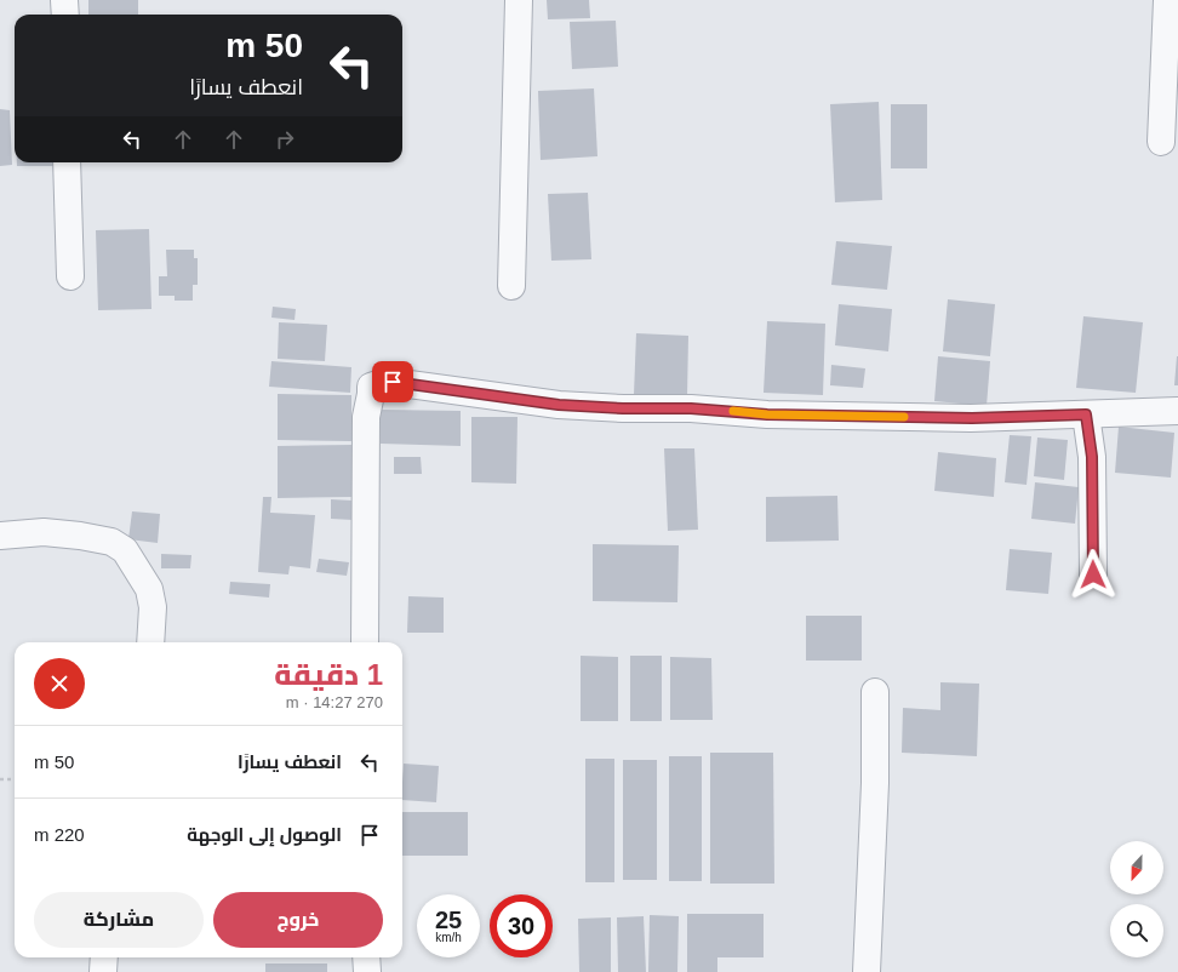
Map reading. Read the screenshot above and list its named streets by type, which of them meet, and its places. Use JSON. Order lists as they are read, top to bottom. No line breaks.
{"north":"bottom","page":{"turn":["50 m","انعطف يسارًا"],"heading":["1 دقيقة","270 m · 14:27"],"list":[{"name":"انعطف يسارًا","value":"50 m"},{"name":"الوصول إلى الوجهة","value":"220 m"}],"buttons":["خروج","مشاركة"],"speed":"25 km/h","limit":"30"}}
